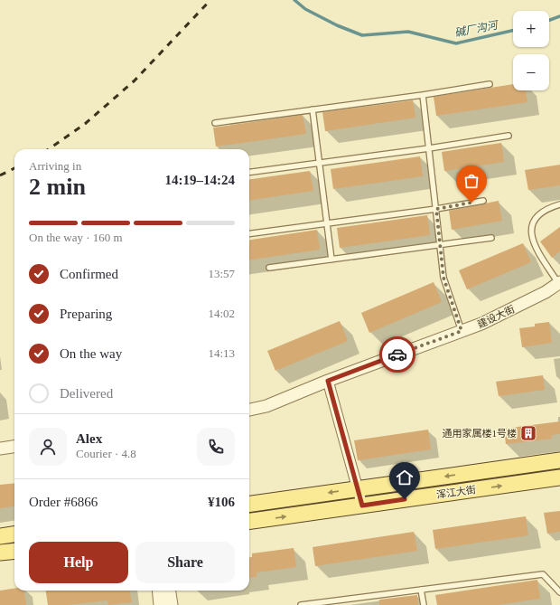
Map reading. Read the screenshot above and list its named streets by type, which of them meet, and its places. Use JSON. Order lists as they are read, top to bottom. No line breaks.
{"streets":{"main road":["浑江大街"],"street":["建设大街"]},"water":["碱厂沟河"],"places":{"building":["通用家属楼1号楼"]},"page":{"map_buttons":["+","−"],"heading":["2 min","Arriving in","14:19–14:24"],"panel":["Alex","Courier · 4.8","Order #6866","¥106"],"bar":"On the way · 160 m","list":[["Confirmed","13:57"],["Preparing","14:02"],["On the way","14:13"],"Delivered"],"buttons":["Help","Share"]}}
